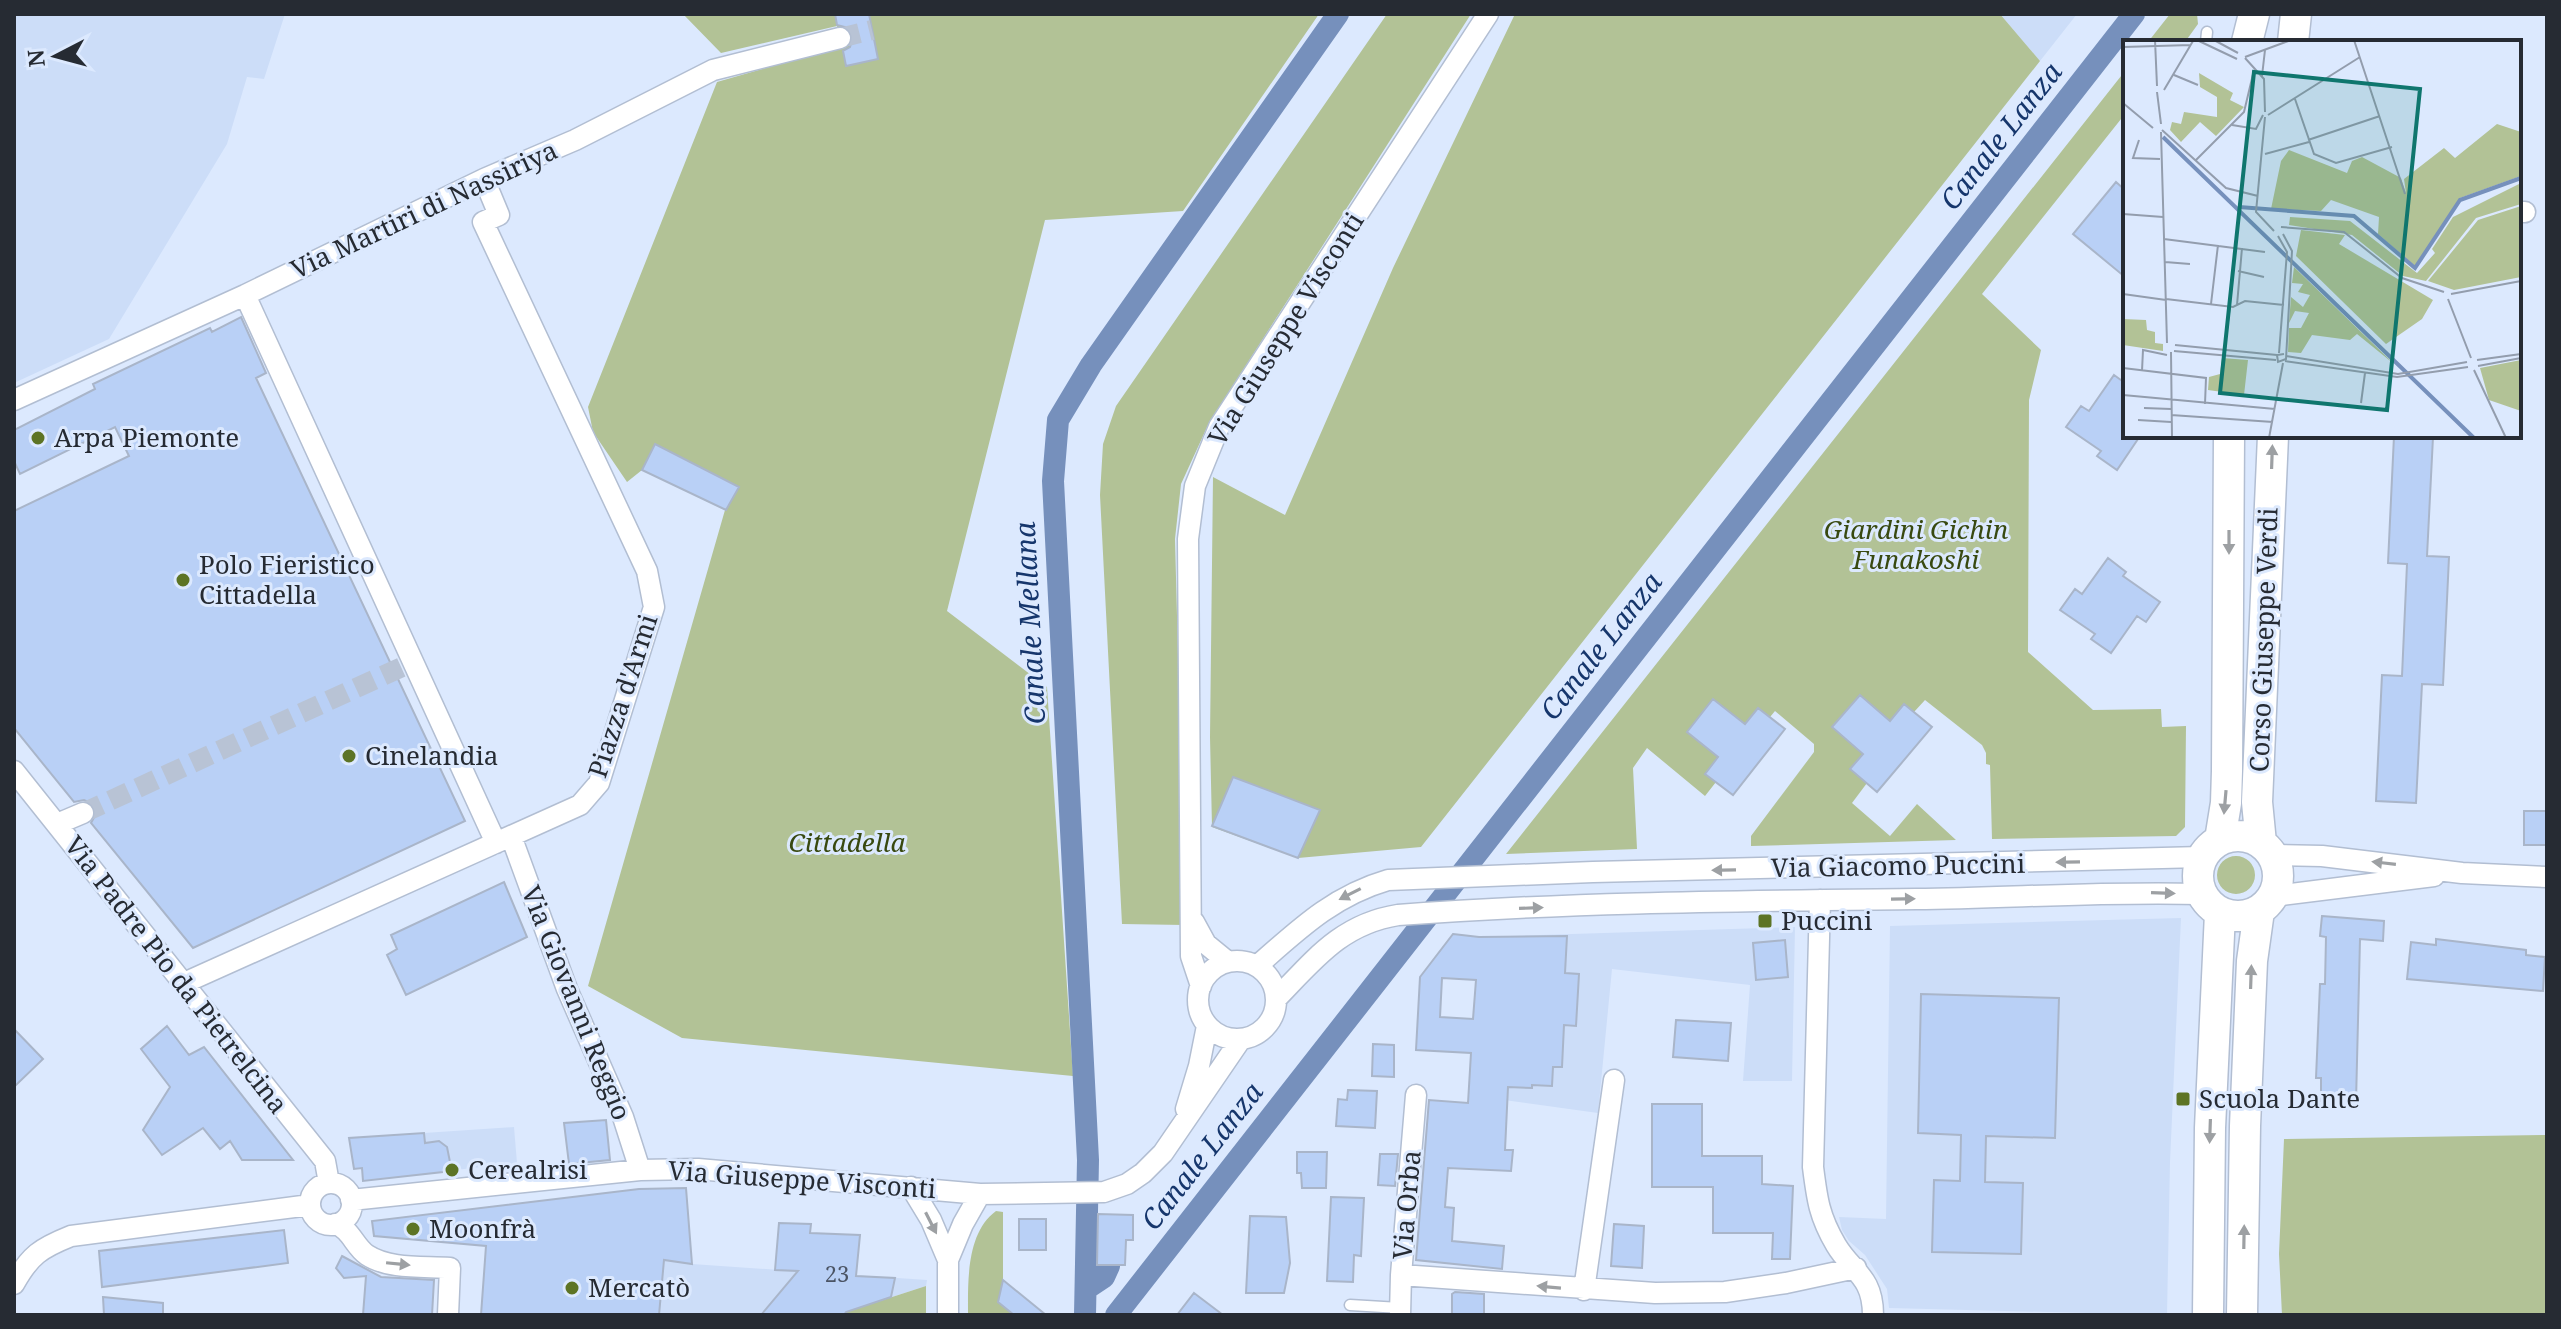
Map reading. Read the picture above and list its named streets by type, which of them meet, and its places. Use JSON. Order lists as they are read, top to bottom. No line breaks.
{"streets":{"street":["Via Martiri di Nassiriya","Via Giuseppe Visconti","Corso Giuseppe Verdi","Piazza d'Armi","Via Giacomo Puccini","Via Padre Pio da Pietrelcina","Via Giovanni Reggio","Via Orba"]},"crossings":[["Via Martiri di Nassiriya","Piazza d'Armi"],["Via Giuseppe Visconti","Via Giacomo Puccini"],["Via Giuseppe Visconti","Via Padre Pio da Pietrelcina"],["Via Giuseppe Visconti","Via Giovanni Reggio"],["Corso Giuseppe Verdi","Via Giacomo Puccini"],["Piazza d'Armi","Via Giovanni Reggio"]],"water":["Canale Lanza","Canale Mellana"],"parks":["Giardini Gichin Funakoshi","Cittadella"],"places":{"other":["Arpa Piemonte","Polo Fieristico Cittadella","Cinelandia","Cerealrisi","Moonfrà","Mercatò"],"transit":["Puccini","Scuola Dante"]},"house_numbers":["23"],"north":"left"}
